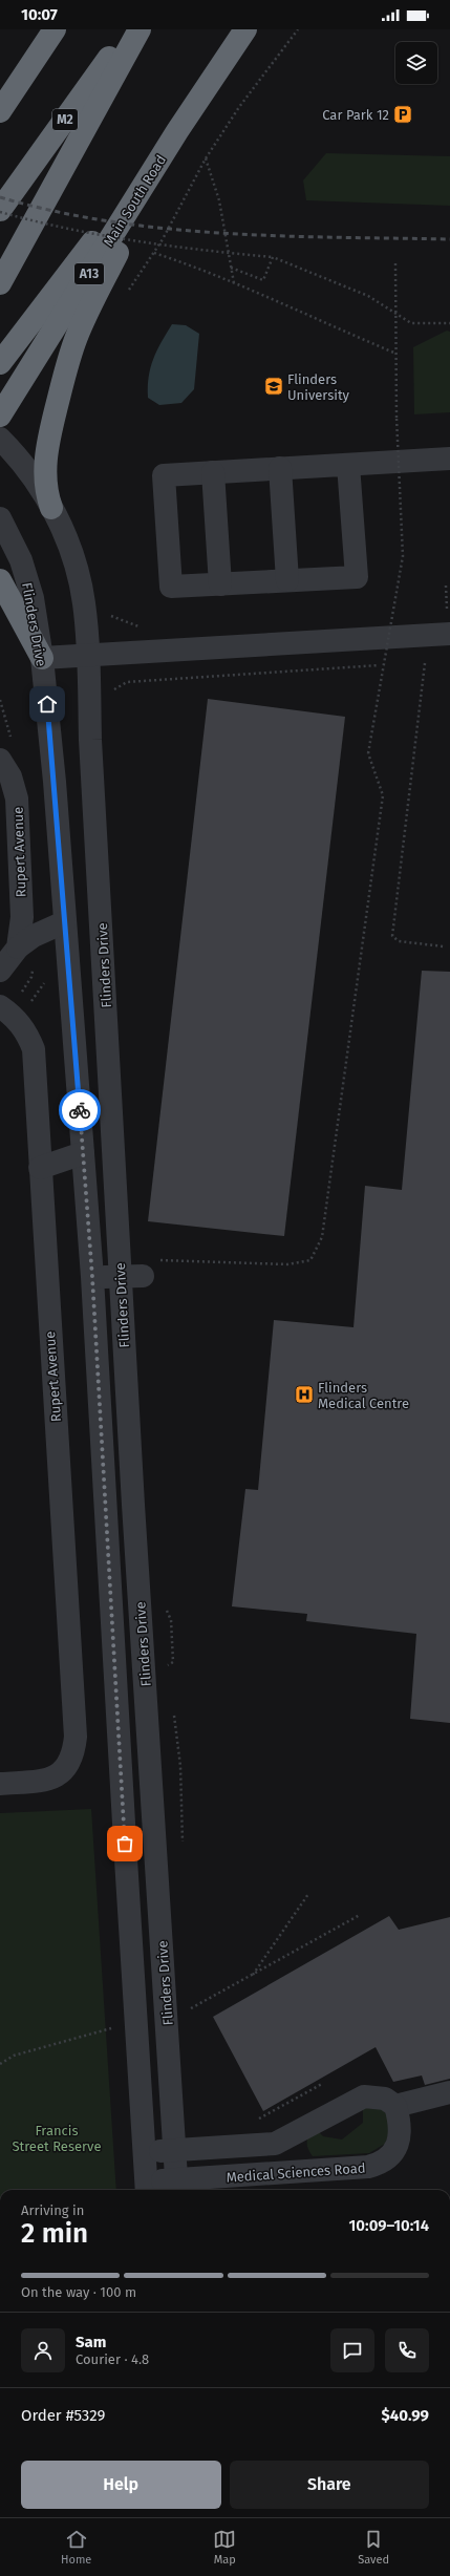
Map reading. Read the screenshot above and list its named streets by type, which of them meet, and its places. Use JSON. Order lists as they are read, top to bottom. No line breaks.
{"streets":{"highway":["M2","Main South Road","A13"],"street":["Flinders Drive","Rupert Avenue","Medical Sciences Road"]},"crossings":[["Flinders Drive","Rupert Avenue"],["Flinders Drive","Medical Sciences Road"]],"parks":["Francis Street Reserve"],"places":{"parking":["Car Park 12"],"school or university":["Flinders University"],"hospital":["Flinders Medical Centre"]},"page":{"status":"10:07","heading":["2 min","Arriving in","10:09–10:14"],"panel":["Sam","Courier · 4.8","Order #5329","$40.99"],"bar":"On the way · 100 m","buttons":["Help","Share"],"tabs":["Home","Map","Saved"]}}
